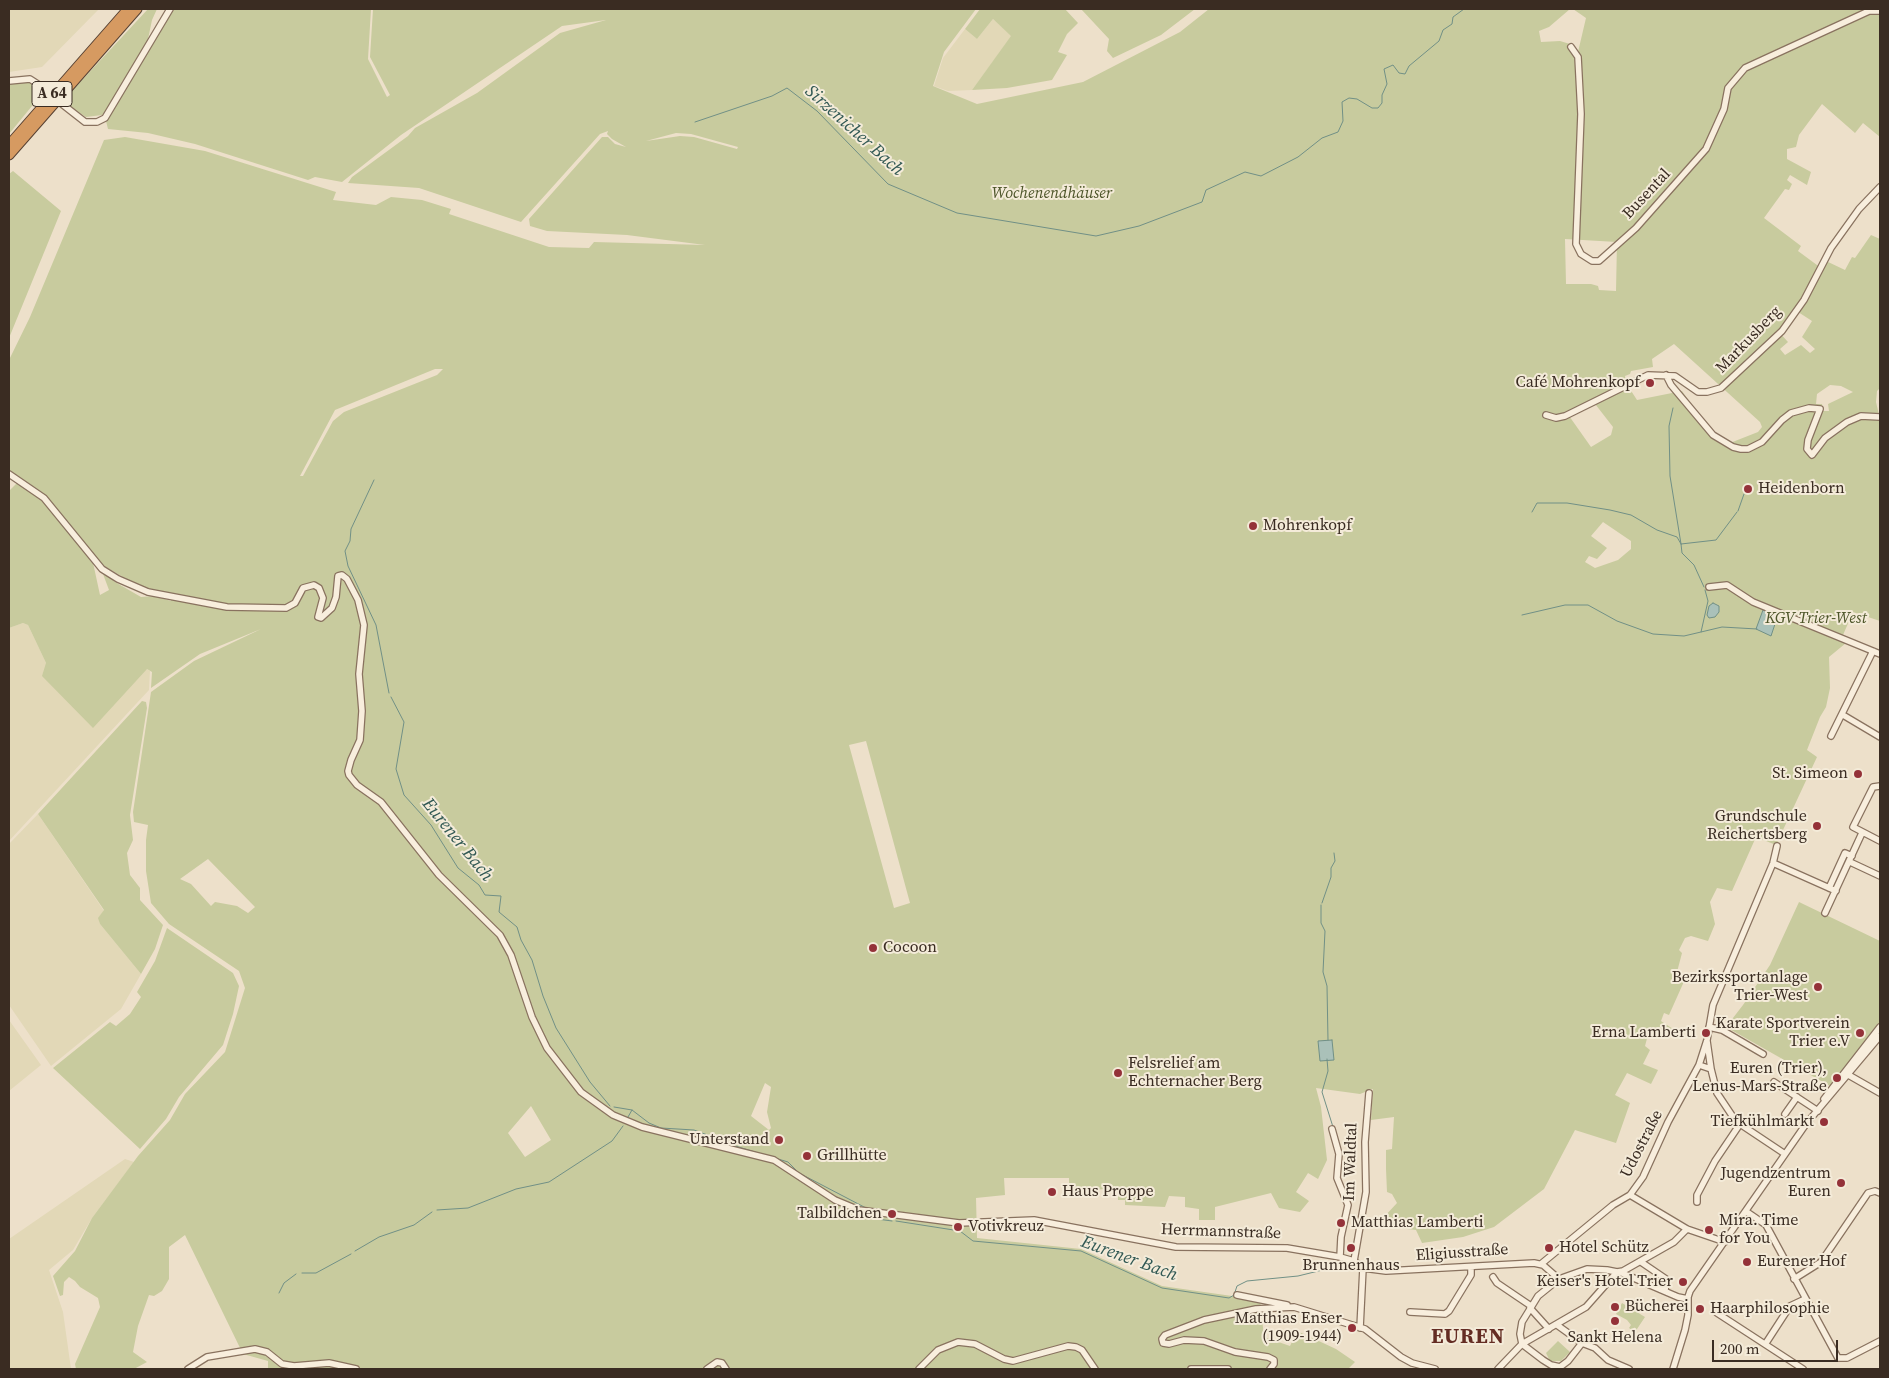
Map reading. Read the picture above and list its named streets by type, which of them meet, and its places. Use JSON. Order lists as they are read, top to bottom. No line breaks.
{"streets":{"highway":["A 64"],"street":["Busental","Markusberg","Udostraße","Im Waldtal","Herrmannstraße","Eligiusstraße"]},"crossings":[["Udostraße","Eligiusstraße"],["Im Waldtal","Herrmannstraße"],["Herrmannstraße","Eligiusstraße"]],"districts":["EUREN"],"water":["Sirzenicher Bach","Eurener Bach"],"parks":["Wochenendhäuser","KGV Trier-West"],"places":["Café Mohrenkopf","Heidenborn","Mohrenkopf","St. Simeon","Grundschule Reichertsberg","Cocoon","Bezirkssportanlage Trier-West","Erna Lamberti","Karate Sportverein Trier e.V","Felsrelief am Echternacher Berg","Euren (Trier), Lenus-Mars-Straße","Tiefkühlmarkt","Unterstand","Grillhütte","Jugendzentrum Euren","Haus Proppe","Talbildchen","Matthias Lamberti","Votivkreuz","Mira. Time for You","Brunnenhaus","Hotel Schütz","Eurener Hof","Keiser's Hotel Trier","Bücherei","Haarphilosophie","Sankt Helena","Matthias Enser (1909-1944)"],"scale_bar":"200 m"}
